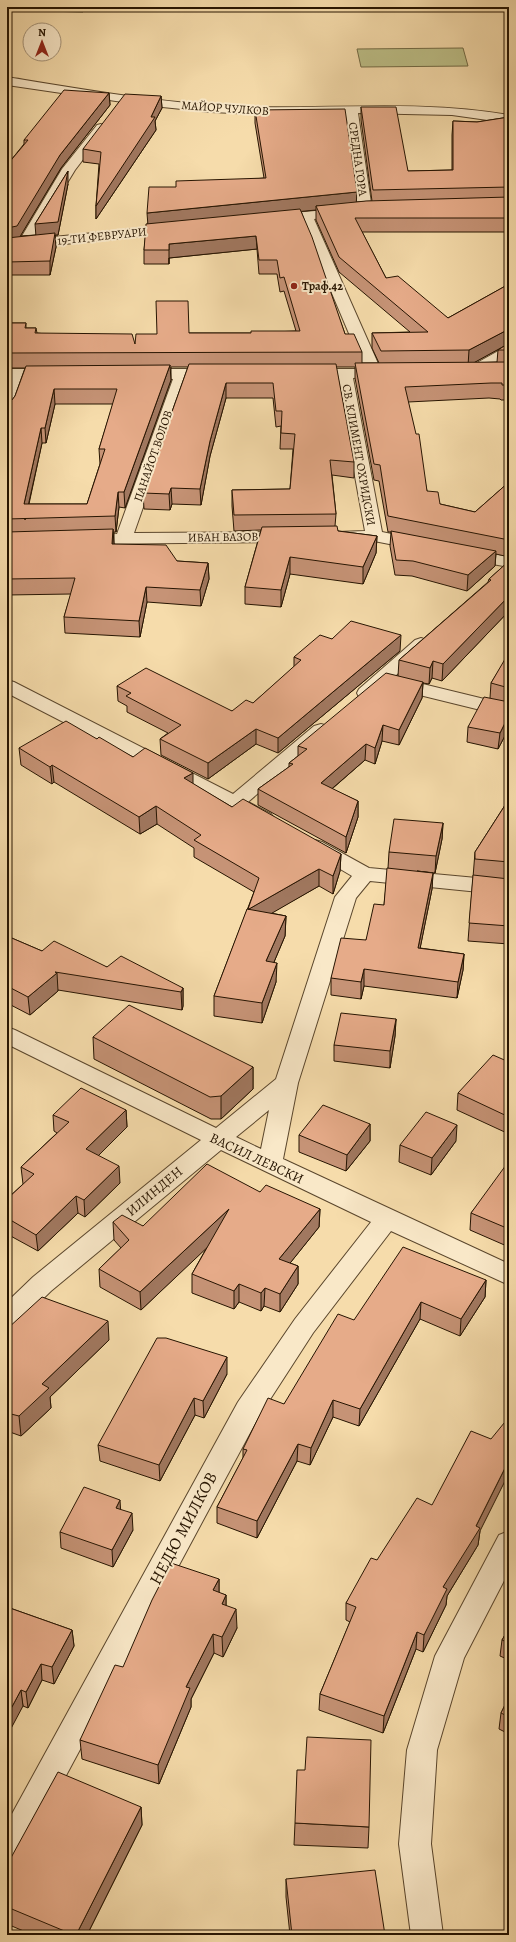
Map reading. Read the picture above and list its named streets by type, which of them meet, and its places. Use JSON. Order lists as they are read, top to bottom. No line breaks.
{"streets":{"street":["МАЙОР ЧУЛКОВ","СРЕДНА ГОРА","19-ТИ ФЕВРУАРИ","СВ. КЛИМЕНТ ОХРИДСКИ","ПАНАЙОТ ВОЛОВ","ИВАН ВАЗОВ","ВАСИЛ ЛЕВСКИ","ИЛИНДЕН","НЕДЮ МИЛКОВ"]},"crossings":[["МАЙОР ЧУЛКОВ","СРЕДНА ГОРА"],["ПАНАЙОТ ВОЛОВ","ИВАН ВАЗОВ"],["ВАСИЛ ЛЕВСКИ","ИЛИНДЕН"],["ВАСИЛ ЛЕВСКИ","НЕДЮ МИЛКОВ"]],"places":["Траф.42"],"north":"top"}
